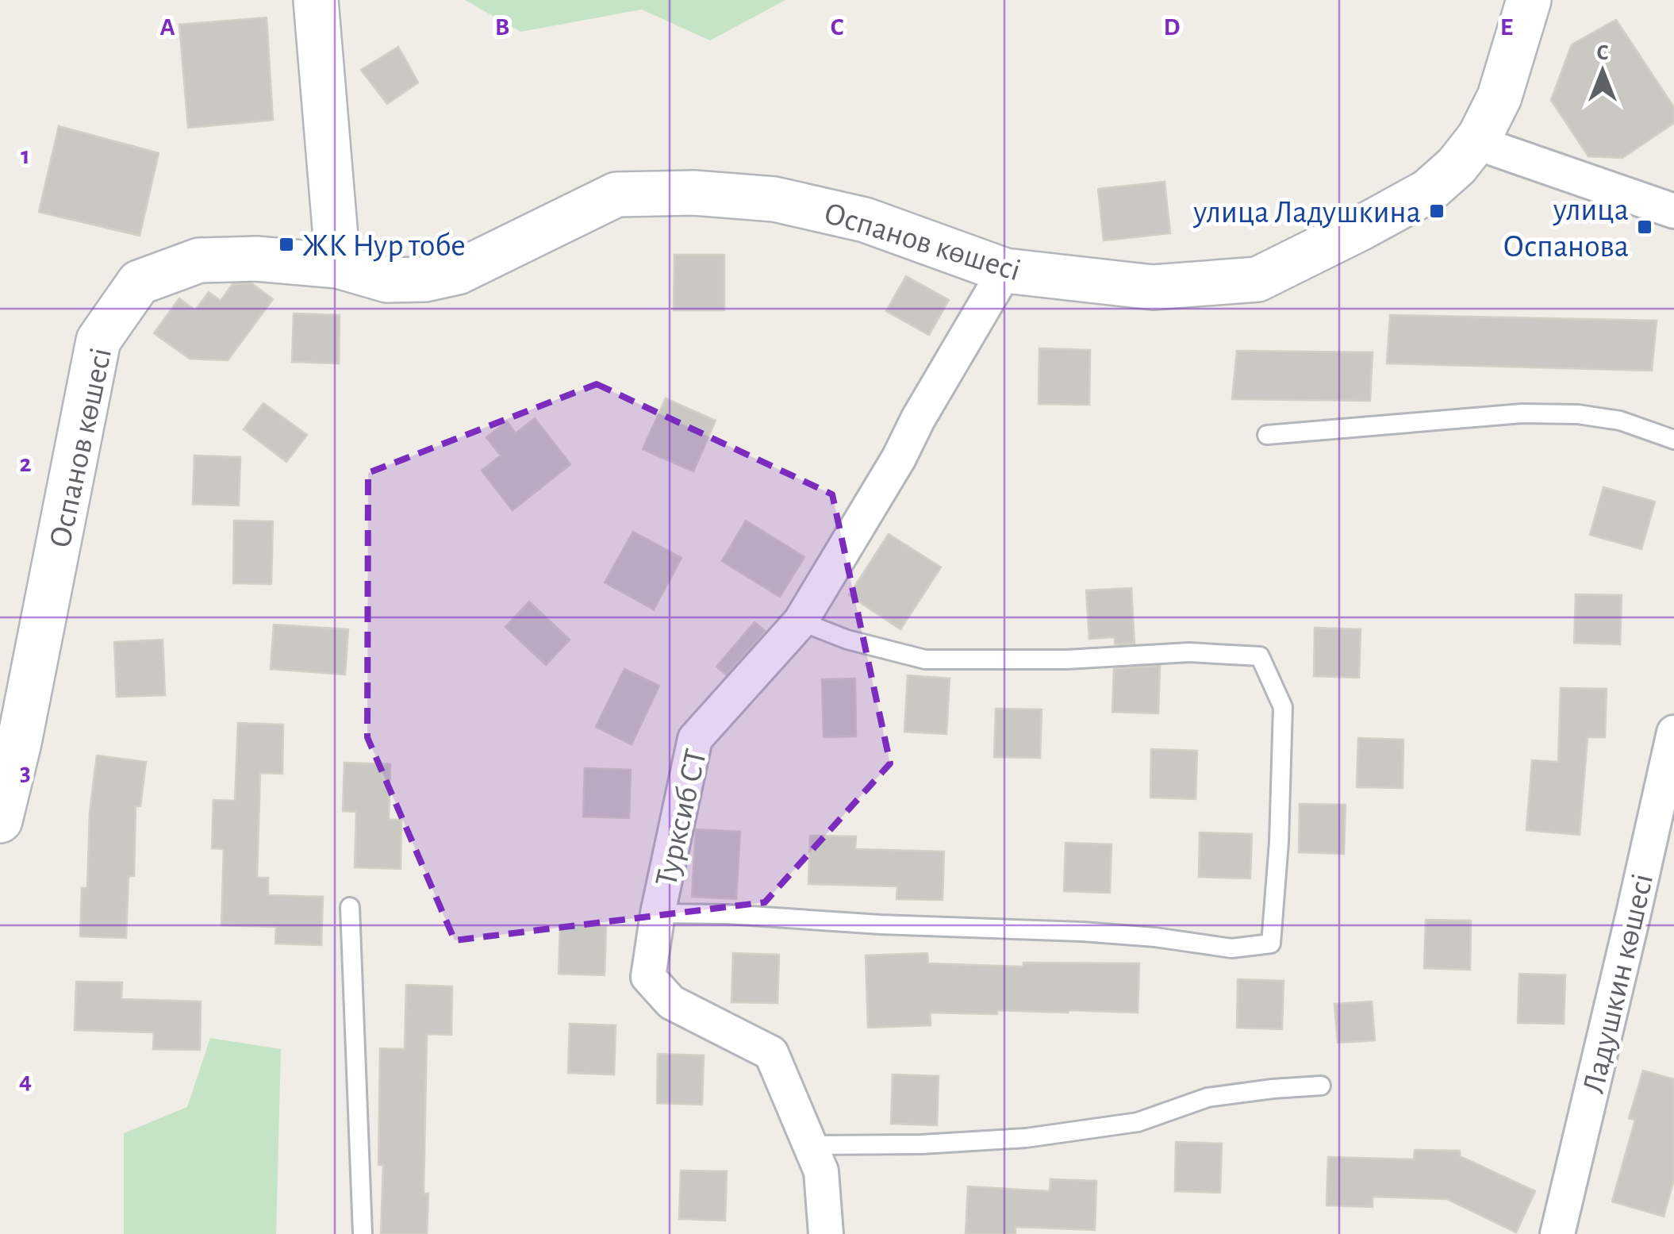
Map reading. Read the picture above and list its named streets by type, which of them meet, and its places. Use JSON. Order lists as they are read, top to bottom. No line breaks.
{"streets":{"street":["Оспанов көшесі","Турксиб СТ","Ладушкин көшесі"]},"crossings":[["Оспанов көшесі","Турксиб СТ"]],"places":{"transit":["улица Ладушкина","улица Оспанова","ЖК Нур тобе"]},"north":"top","grid":{"columns":["A","B","C","D","E"],"rows":["1","2","3","4"]}}
